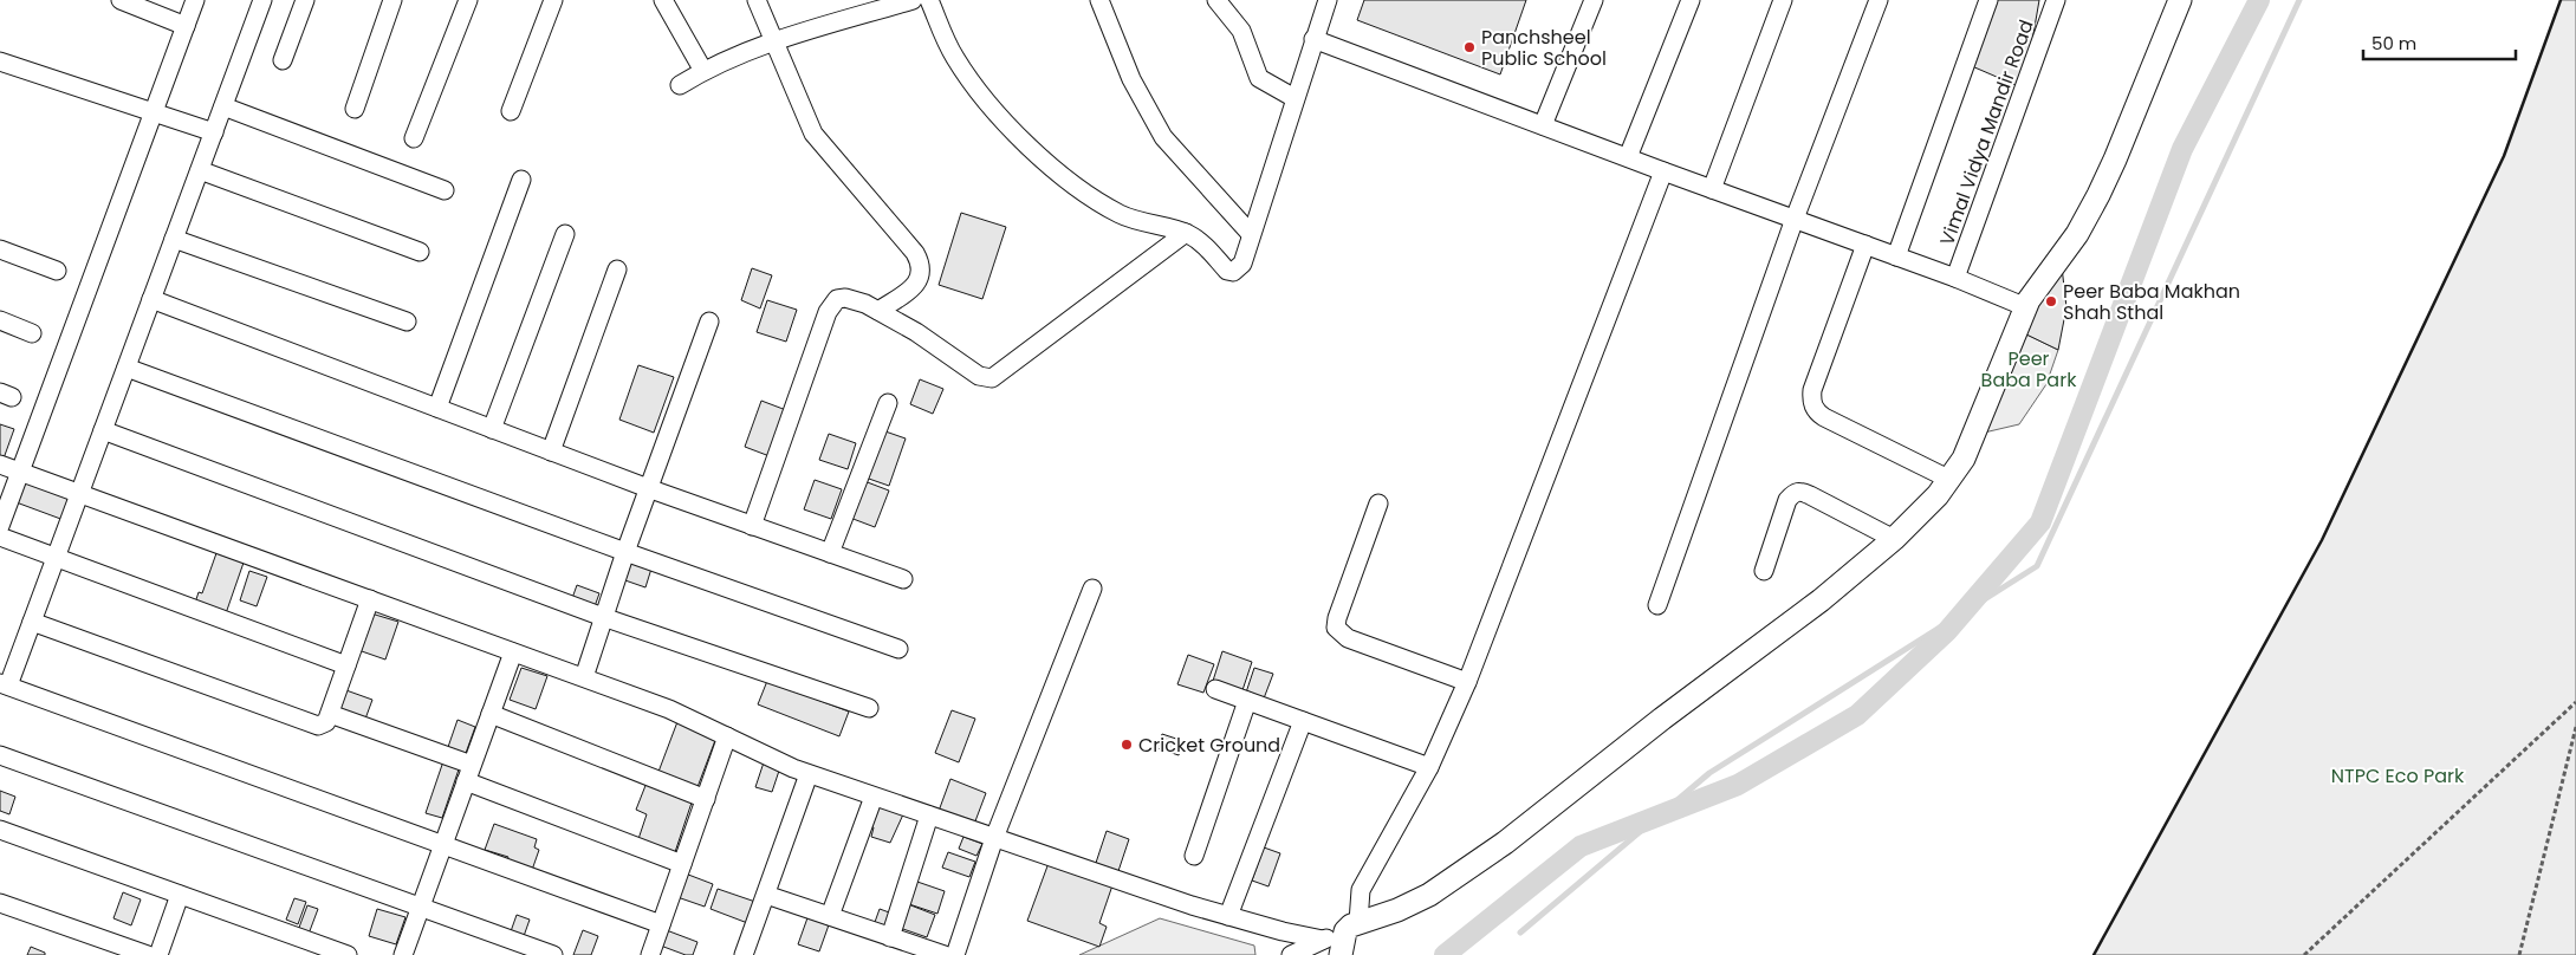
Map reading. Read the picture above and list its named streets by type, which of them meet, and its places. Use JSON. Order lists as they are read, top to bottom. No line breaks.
{"streets":{"street":["Vimal Vidya Mandir Road"]},"parks":["Peer Baba Park","NTPC Eco Park"],"places":["Panchsheel Public School","Peer Baba Makhan Shah Sthal","Cricket Ground"],"scale_bar":"50 m"}
